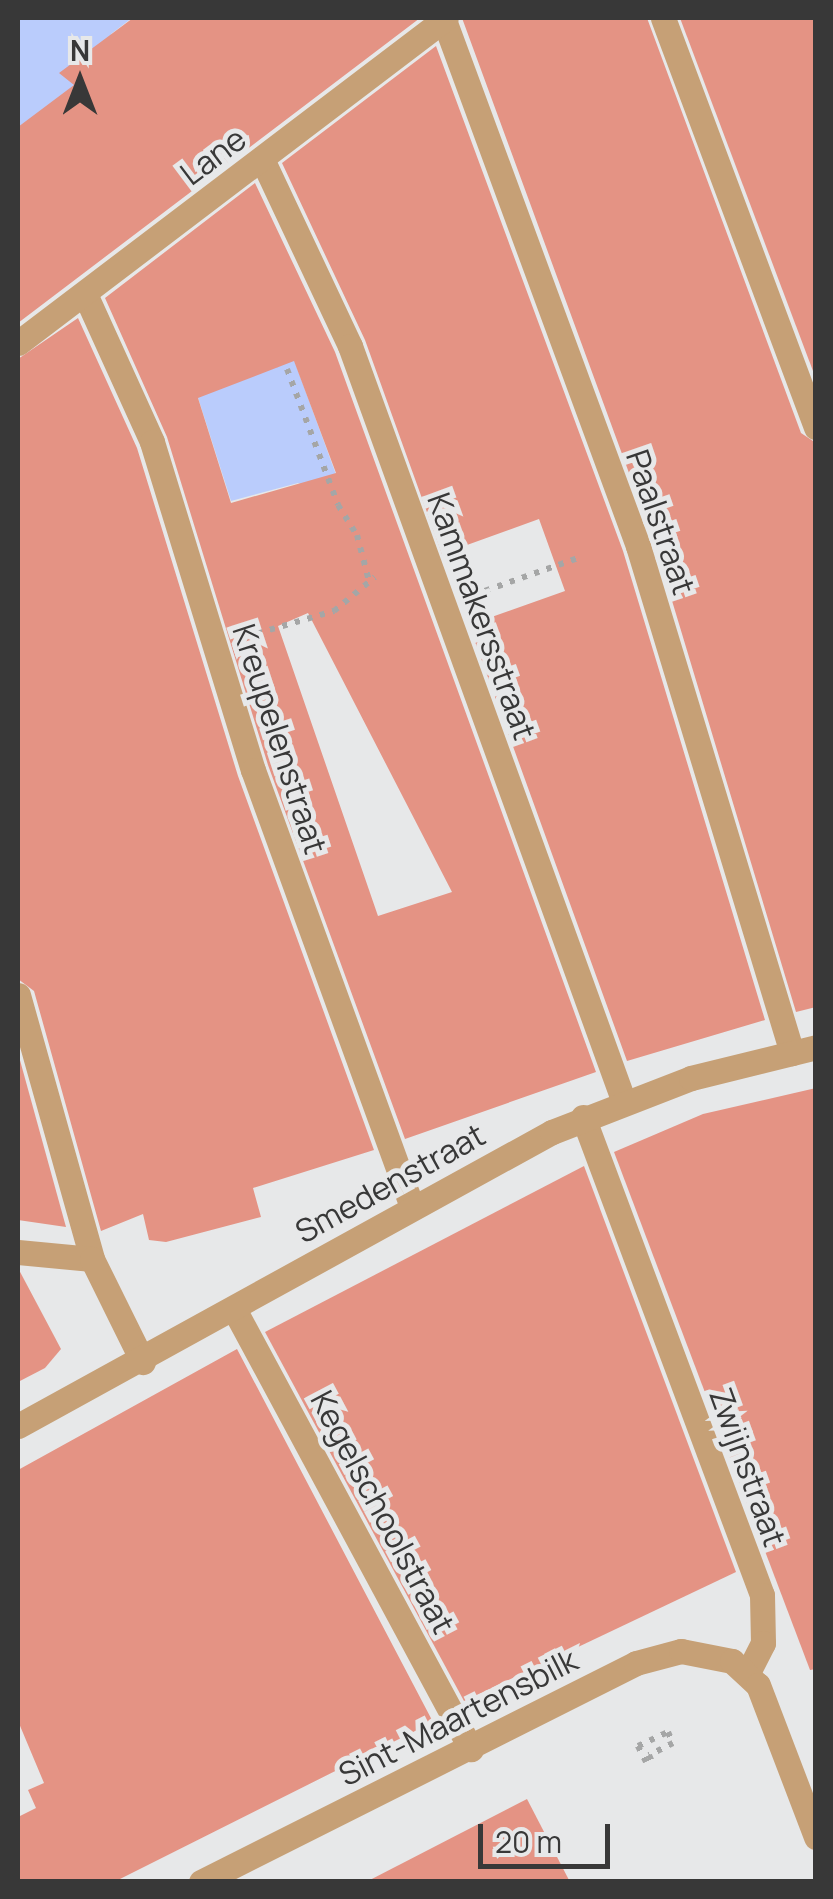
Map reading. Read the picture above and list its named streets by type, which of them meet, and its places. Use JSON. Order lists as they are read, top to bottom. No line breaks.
{"streets":{"street":["Lane","Paalstraat","Kammakersstraat","Kreupelenstraat","Smedenstraat","Zwijnstraat","Kegelschoolstraat","Sint-Maartensbilk"]},"crossings":[["Lane","Paalstraat"],["Lane","Kammakersstraat"],["Lane","Kreupelenstraat"],["Paalstraat","Smedenstraat"],["Kammakersstraat","Smedenstraat"],["Kreupelenstraat","Smedenstraat"],["Smedenstraat","Zwijnstraat"],["Smedenstraat","Kegelschoolstraat"],["Zwijnstraat","Sint-Maartensbilk"],["Kegelschoolstraat","Sint-Maartensbilk"]],"scale_bar":"20 m","north":"top"}
